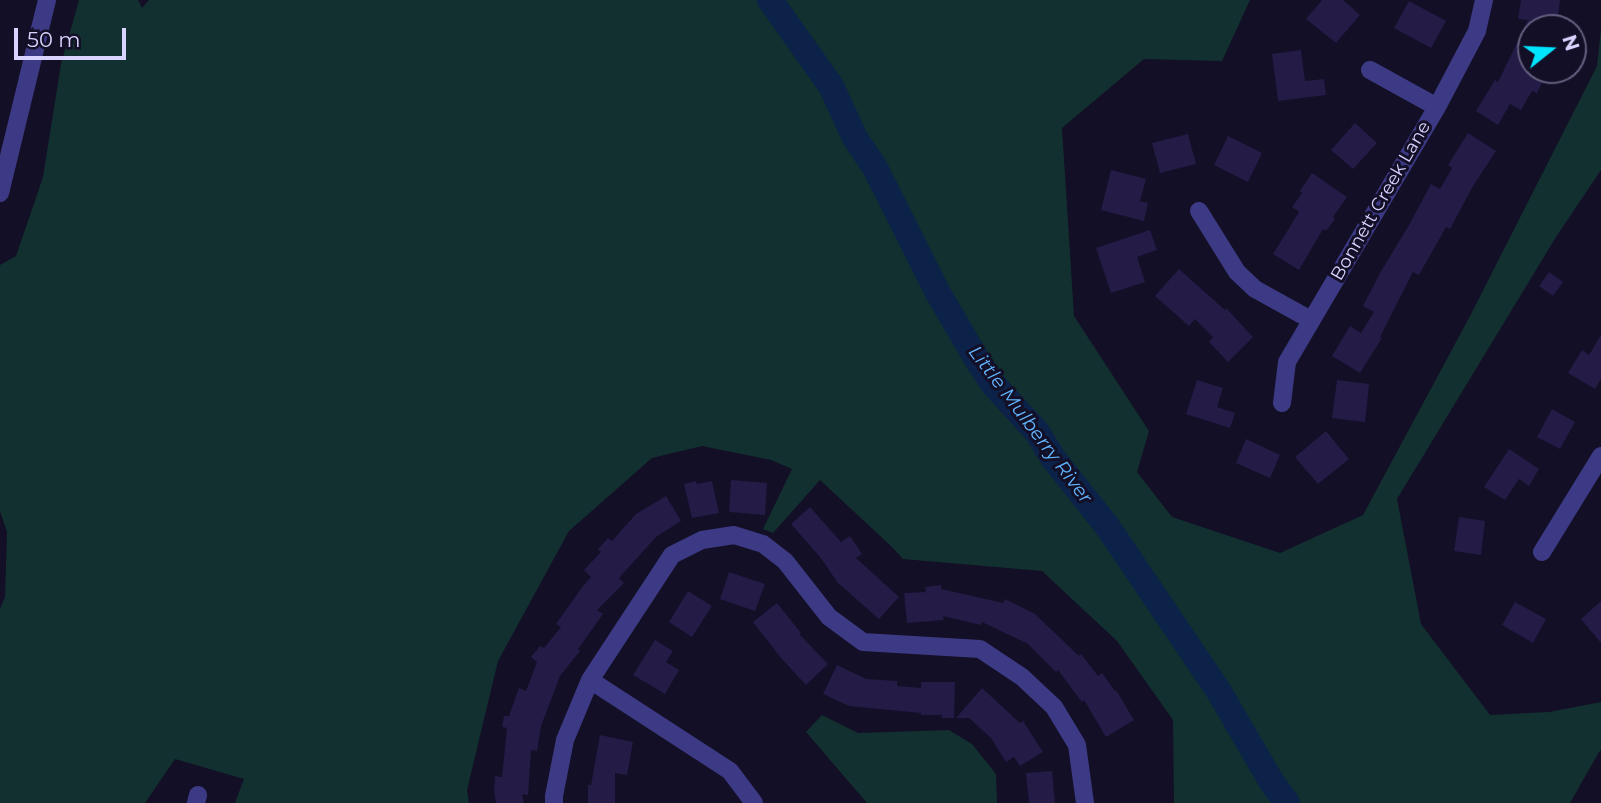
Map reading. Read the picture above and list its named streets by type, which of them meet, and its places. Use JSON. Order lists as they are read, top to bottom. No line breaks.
{"streets":{"street":["Bonnett Creek Lane"]},"water":["Little Mulberry River"],"scale_bar":"50 m","north":"right"}
